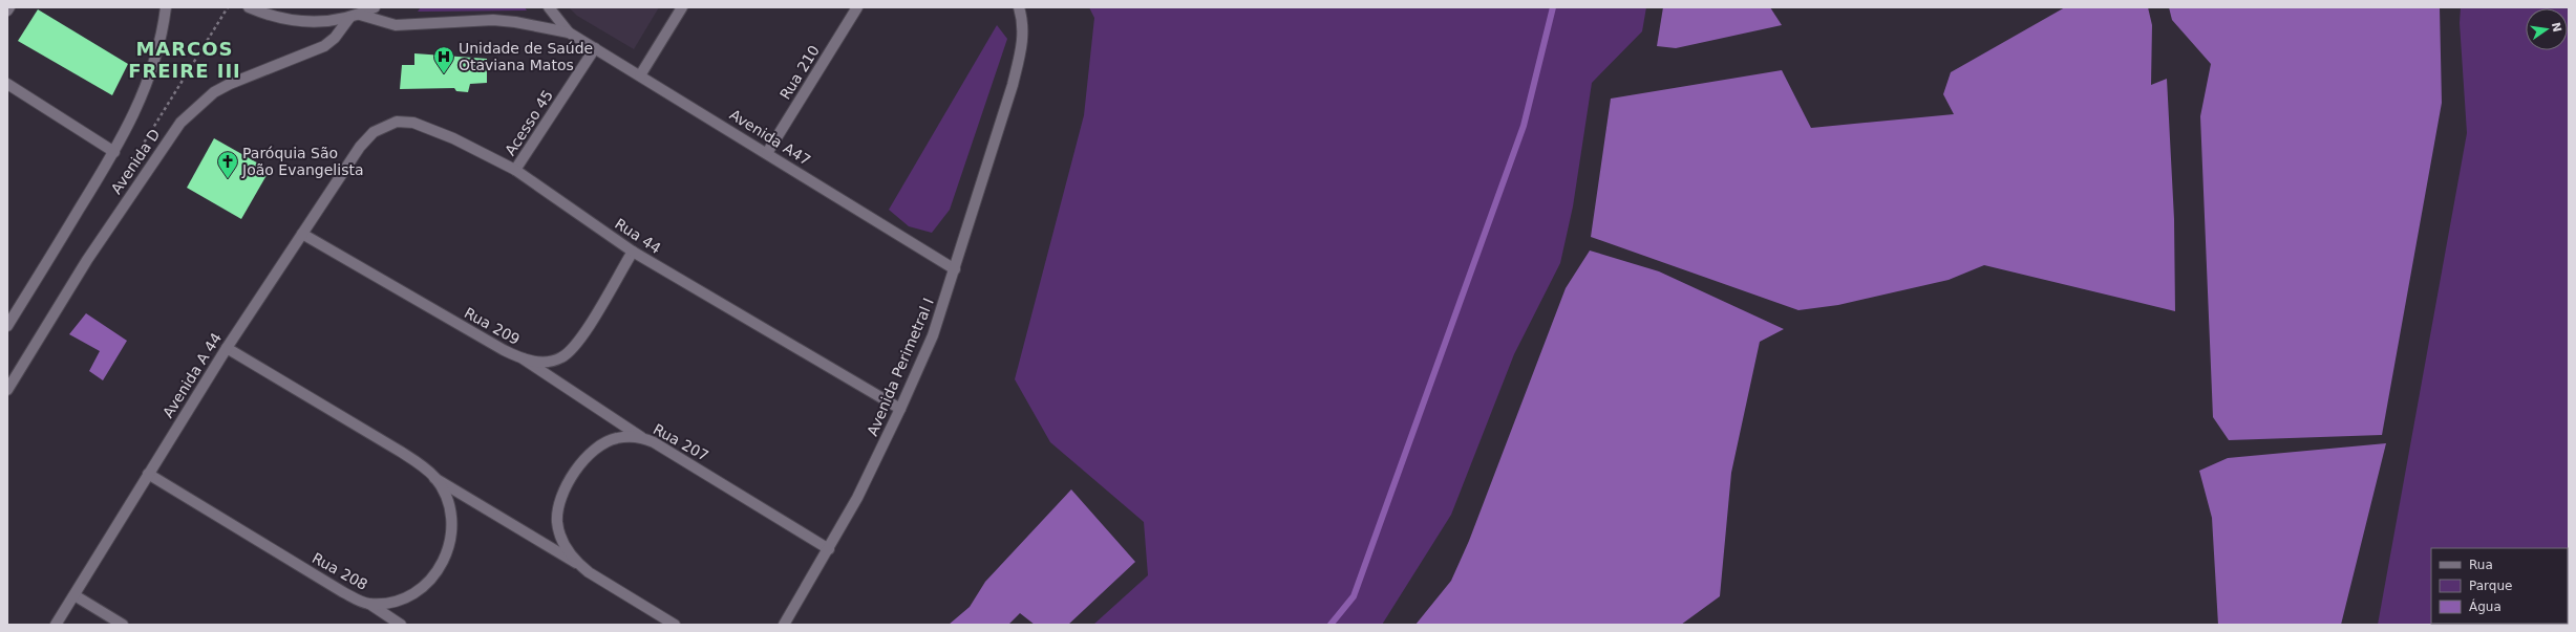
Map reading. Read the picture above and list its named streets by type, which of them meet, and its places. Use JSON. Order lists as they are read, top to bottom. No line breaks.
{"streets":{"street":["Rua 210","Acesso 45","Avenida A47","Avenida D","Rua 44","Rua 209","Avenida Perimetral I","Avenida A 44","Rua 207","Rua 208"]},"crossings":[["Rua 210","Avenida A47"],["Acesso 45","Avenida A47"],["Acesso 45","Rua 44"],["Avenida A47","Avenida D"],["Avenida A47","Avenida Perimetral I"],["Rua 44","Rua 209"],["Rua 44","Avenida Perimetral I"],["Rua 44","Avenida A 44"],["Rua 209","Avenida A 44"],["Avenida Perimetral I","Rua 207"],["Avenida A 44","Rua 208"]],"districts":["MARCOS FREIRE III"],"places":{"hospital":["Unidade de Saúde Otaviana Matos"],"church":["Paróquia São João Evangelista"]},"legend":["Rua","Parque","Água"],"north":"right"}
